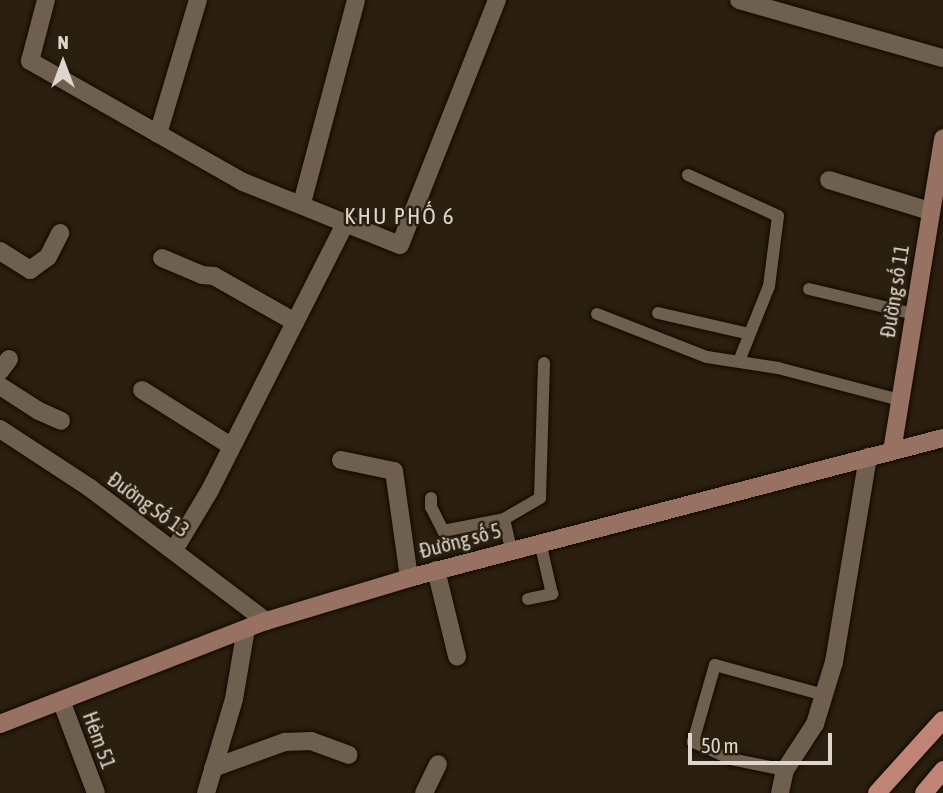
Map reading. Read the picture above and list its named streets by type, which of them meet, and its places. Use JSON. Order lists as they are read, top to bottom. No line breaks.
{"streets":{"main road":["Đường số 11","Đường số 5"],"street":["Đường Số 13","Hẻm 51"]},"crossings":[["Đường số 11","Đường số 5"],["Đường Số 13","Đường số 5"],["Đường số 5","Hẻm 51"]],"districts":["KHU PHỐ 6"],"scale_bar":"50 m","north":"top"}
